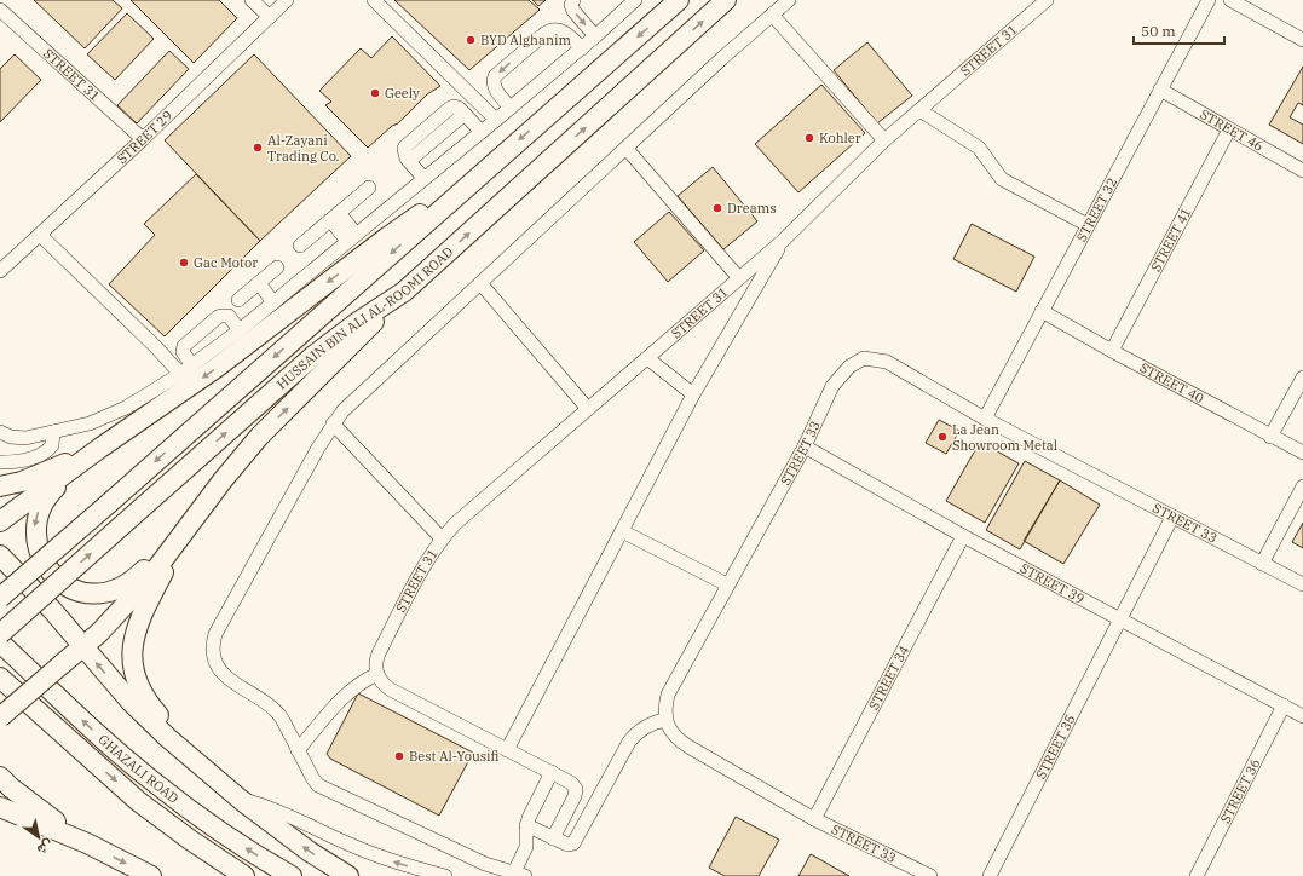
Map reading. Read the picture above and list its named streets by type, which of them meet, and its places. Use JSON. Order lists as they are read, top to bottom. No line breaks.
{"streets":{"highway":["HUSSAIN BIN ALI AL-ROOMI ROAD","GHAZALI ROAD"],"street":["STREET 31","STREET 46","STREET 29","STREET 32","STREET 41","STREET 40","STREET 33","STREET 39","STREET 34","STREET 35","STREET 36"]},"crossings":[["STREET 31","STREET 29"],["STREET 46","STREET 32"],["STREET 46","STREET 41"],["STREET 32","STREET 40"],["STREET 32","STREET 33"],["STREET 41","STREET 40"],["STREET 33","STREET 39"],["STREET 33","STREET 34"],["STREET 33","STREET 35"],["STREET 39","STREET 34"],["STREET 39","STREET 35"],["STREET 39","STREET 36"]],"places":["BYD Alghanim","Geely","Kohler","Al-Zayani Trading Co.","Dreams","Gac Motor","La Jean Showroom Metal","Best Al-Yousifi"],"scale_bar":"50 m","north":"bottom right"}
